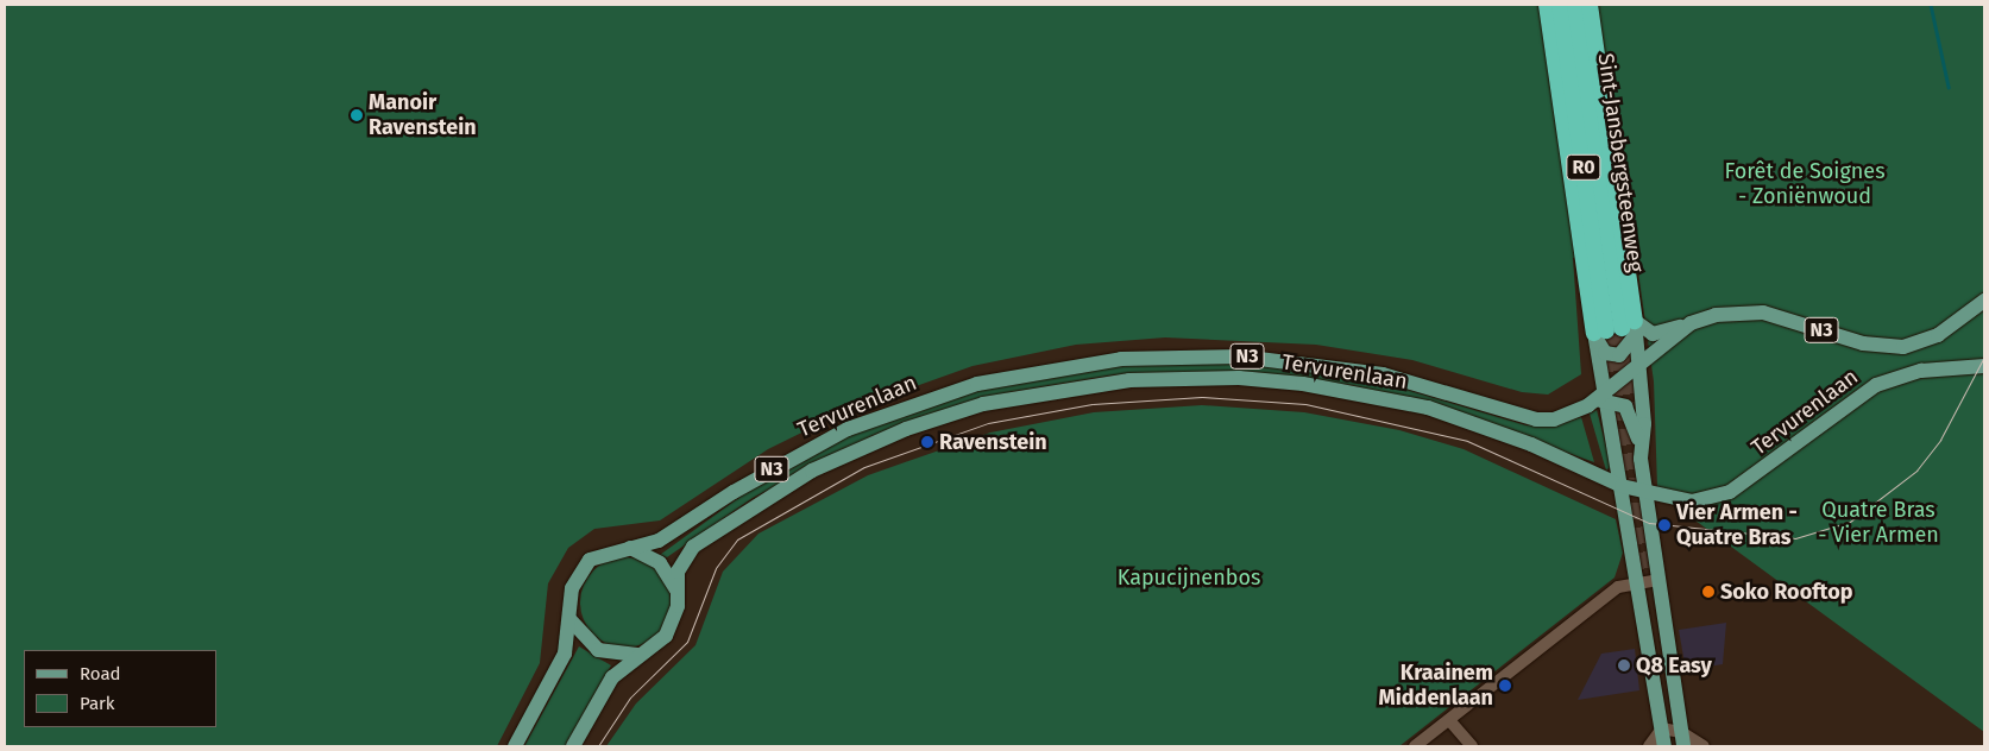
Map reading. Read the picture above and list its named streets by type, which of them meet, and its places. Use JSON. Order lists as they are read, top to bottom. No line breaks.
{"streets":{"highway":["Sint-Jansbergsteenweg","R0"],"main road":["N3","Tervurenlaan"]},"crossings":[["N3","Tervurenlaan"]],"parks":["Forêt de Soignes - Zoniënwoud","Quatre Bras - Vier Armen","Kapucijnenbos"],"places":["Manoir Ravenstein","Ravenstein","Vier Armen - Quatre Bras","Soko Rooftop","Q8 Easy","Kraainem Middenlaan"],"legend":["Road","Park"]}
